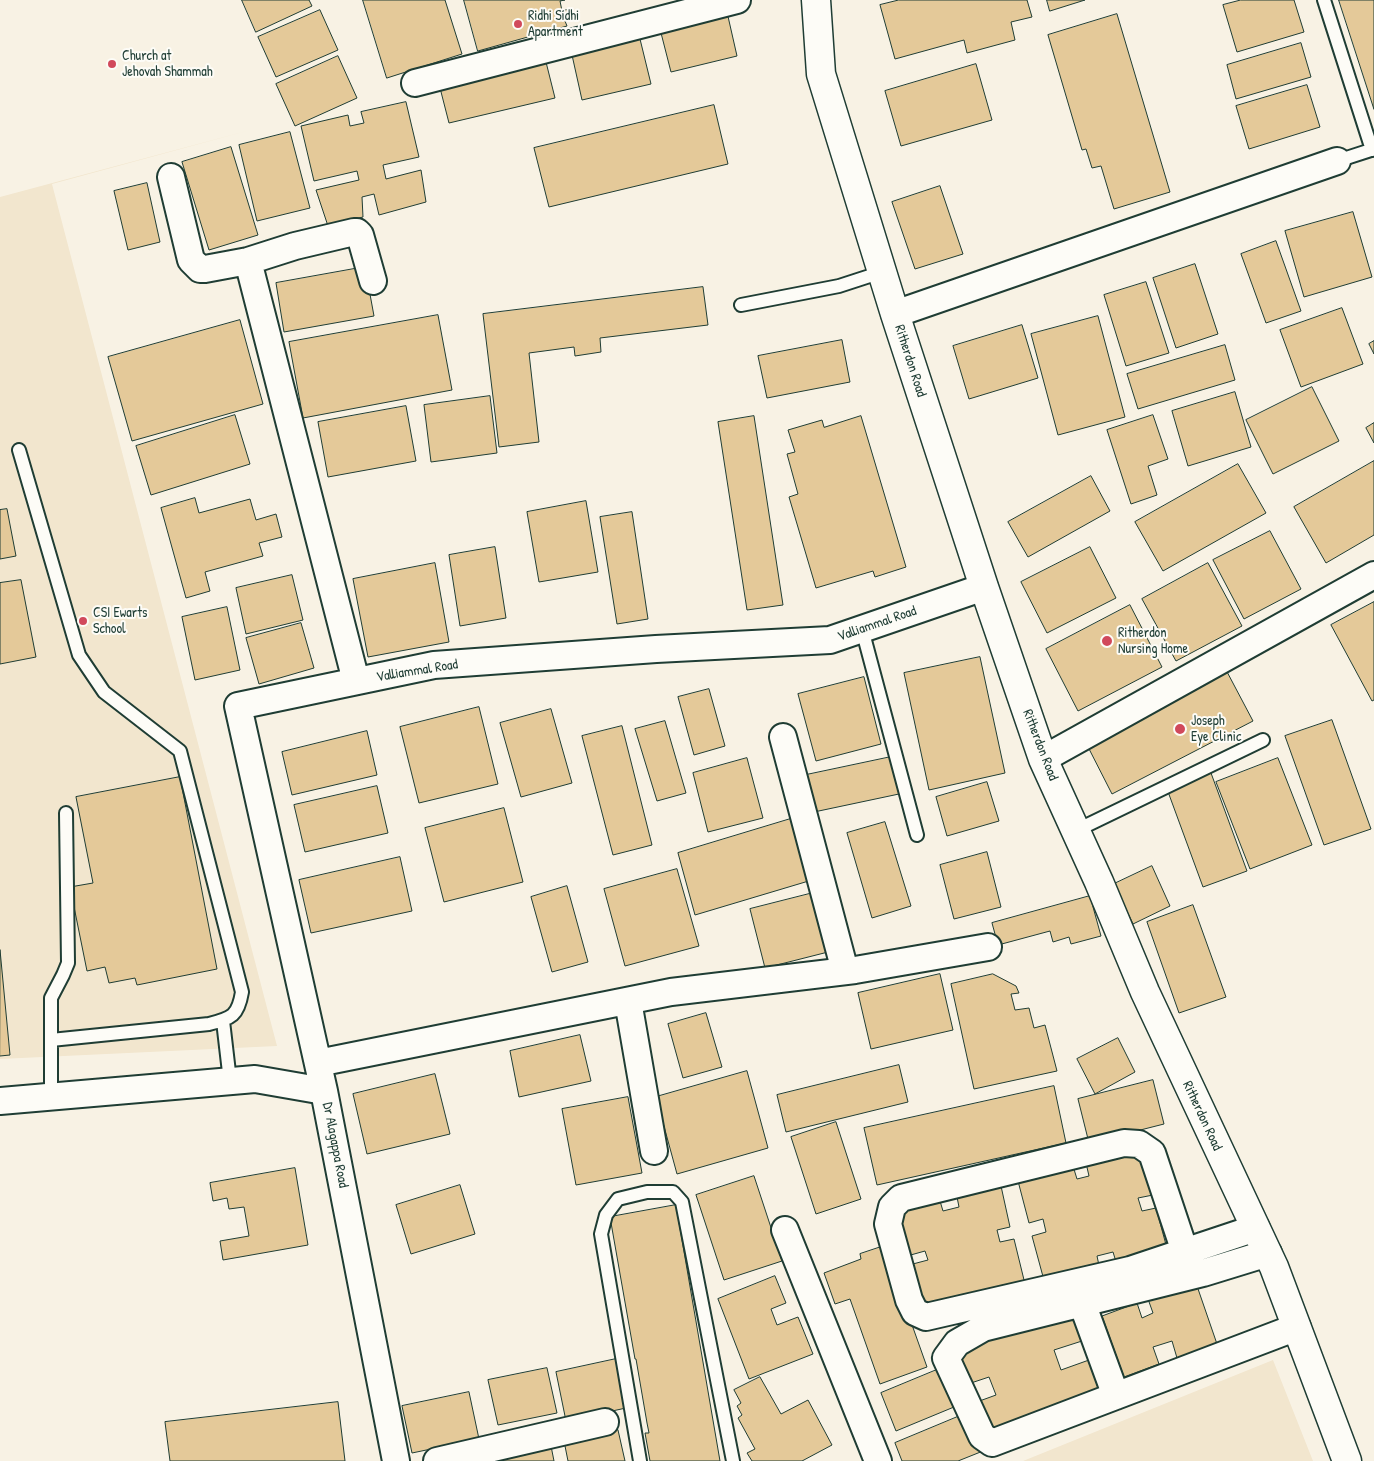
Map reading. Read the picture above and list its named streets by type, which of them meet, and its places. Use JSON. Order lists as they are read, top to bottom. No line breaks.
{"streets":{"main road":["Ritherdon Road"],"street":["Valliammal Road","Dr Alagappa Road"]},"crossings":[["Ritherdon Road","Valliammal Road"],["Valliammal Road","Dr Alagappa Road"]],"places":["Ridhi Sidhi Apartment","Church at Jehovah Shammah","CSI Ewarts School","Ritherdon Nursing Home","Joseph Eye Clinic"]}
